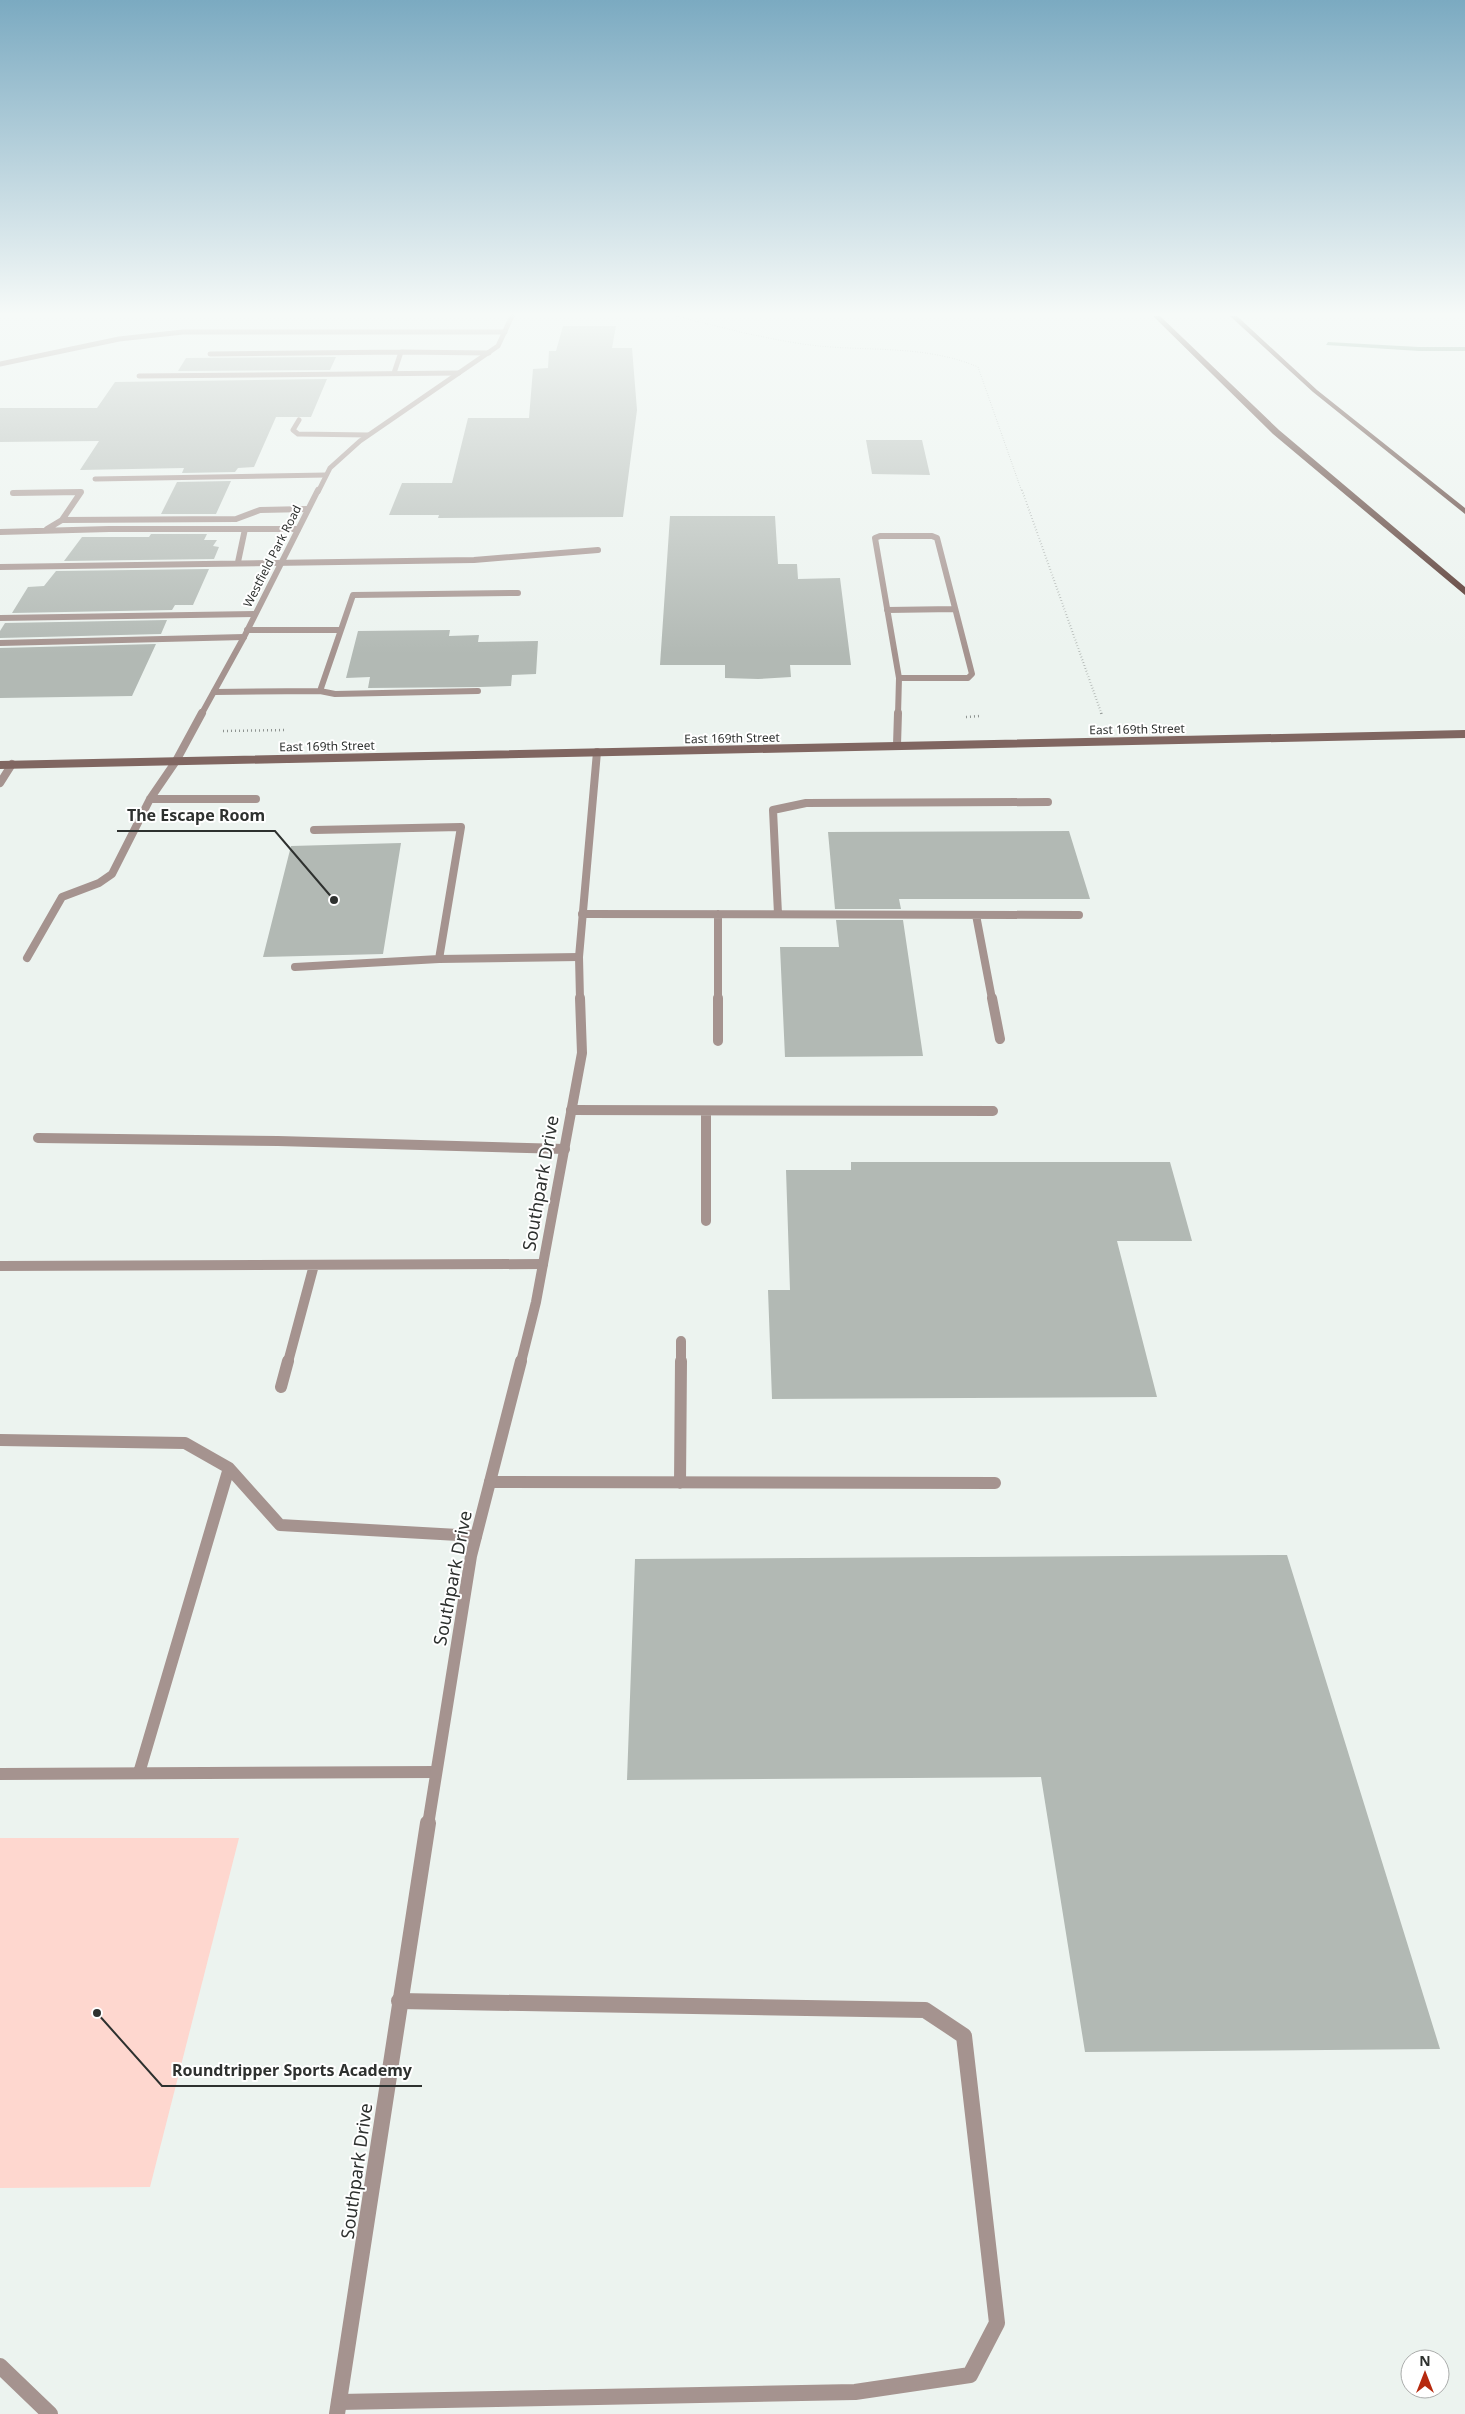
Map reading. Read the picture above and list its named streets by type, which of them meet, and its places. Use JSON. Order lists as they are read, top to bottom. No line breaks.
{"streets":{"street":["Westfield Park Road","East 169th Street","Southpark Drive"]},"crossings":[["Westfield Park Road","East 169th Street"],["East 169th Street","Southpark Drive"]],"places":["The Escape Room","Roundtripper Sports Academy"],"north":"top"}
